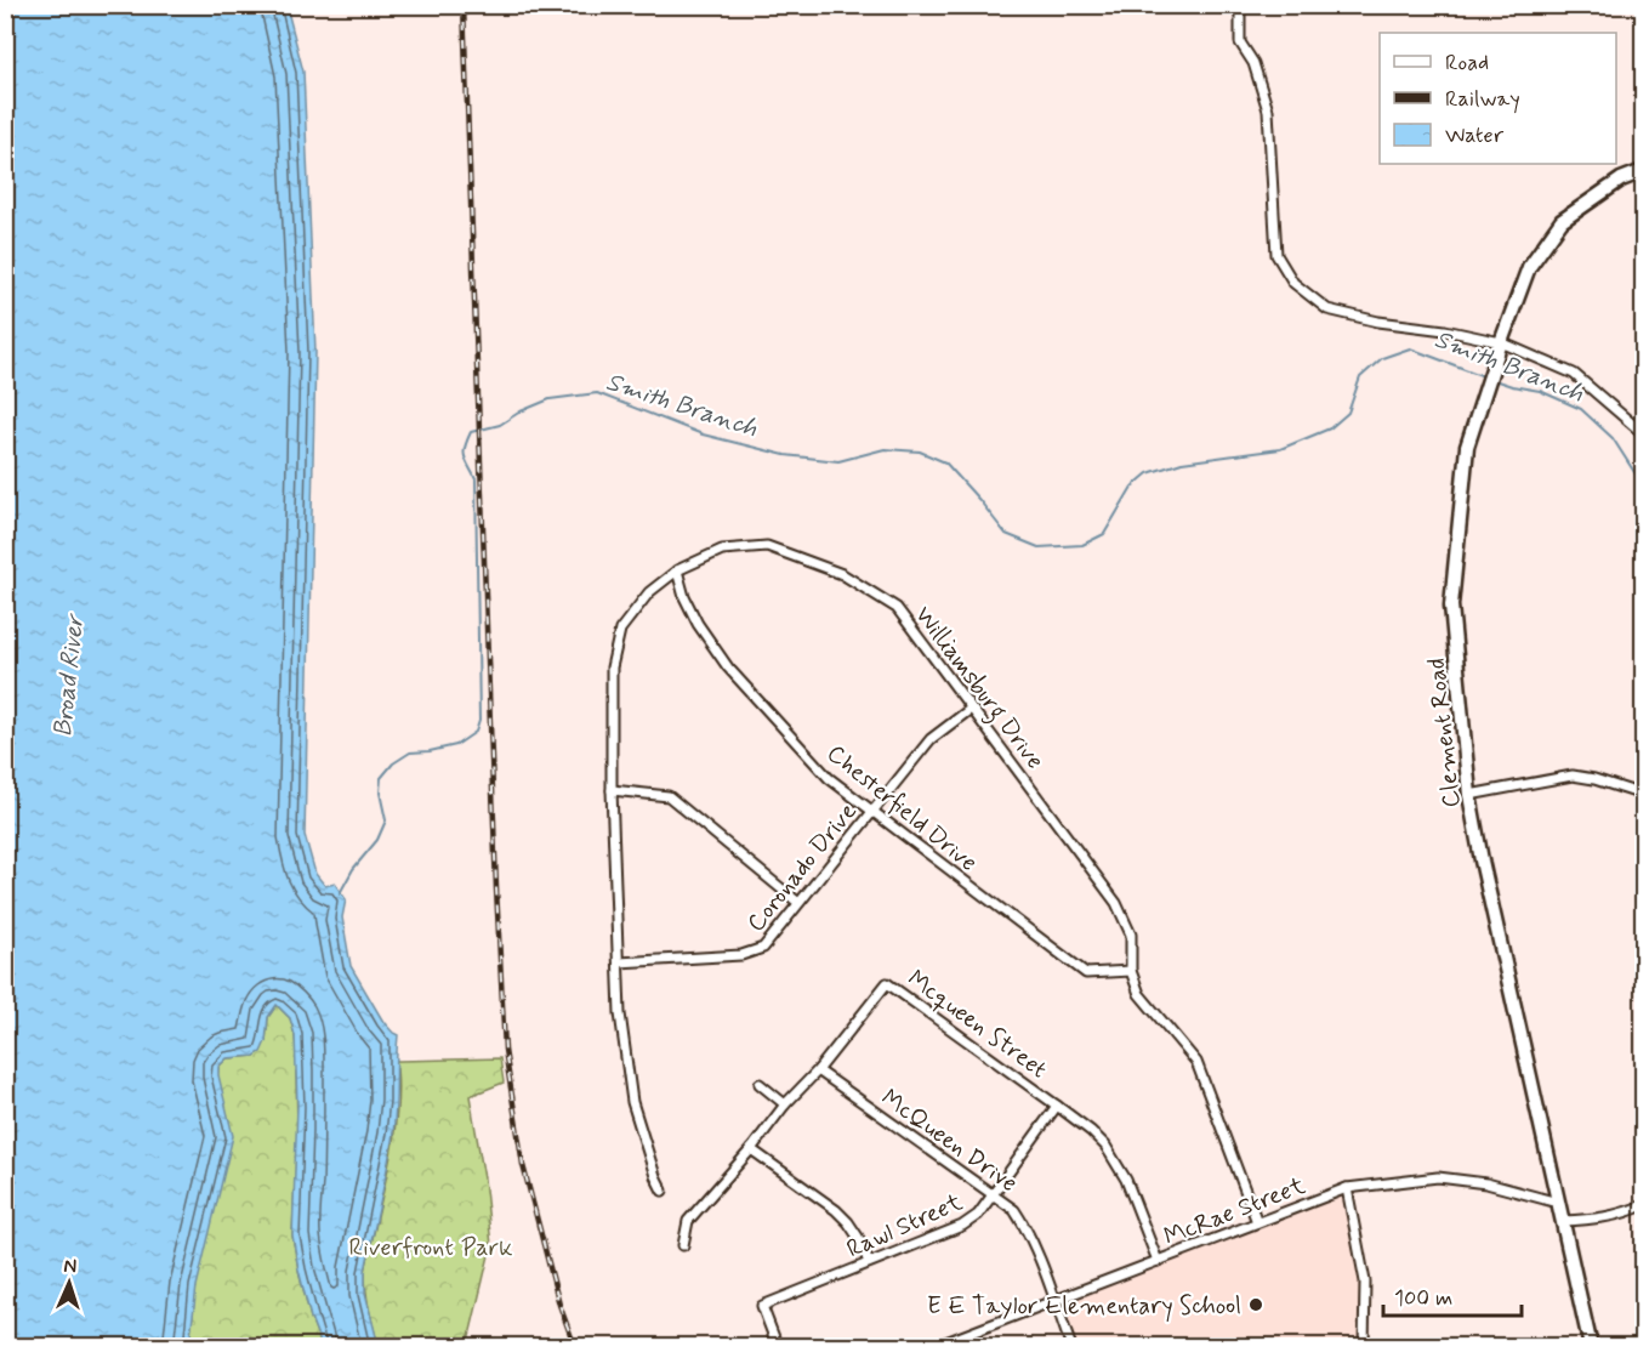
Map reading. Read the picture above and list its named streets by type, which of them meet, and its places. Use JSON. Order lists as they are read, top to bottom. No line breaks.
{"streets":{"street":["Williamsburg Drive","Clement Road","Chesterfield Drive","Coronado Drive","Mcqueen Street","McQueen Drive","McRae Street","Rawl Street"]},"crossings":[["Williamsburg Drive","Chesterfield Drive"],["Williamsburg Drive","Coronado Drive"],["Williamsburg Drive","McRae Street"],["Clement Road","McRae Street"],["Chesterfield Drive","Coronado Drive"],["Mcqueen Street","McQueen Drive"],["Mcqueen Street","McRae Street"],["Mcqueen Street","Rawl Street"],["McQueen Drive","McRae Street"],["McQueen Drive","Rawl Street"]],"water":["Smith Branch","Broad River"],"parks":["Riverfront Park"],"places":["E E Taylor Elementary School"],"legend":["Road","Railway","Water"],"scale_bar":"100 m","north":"top"}
